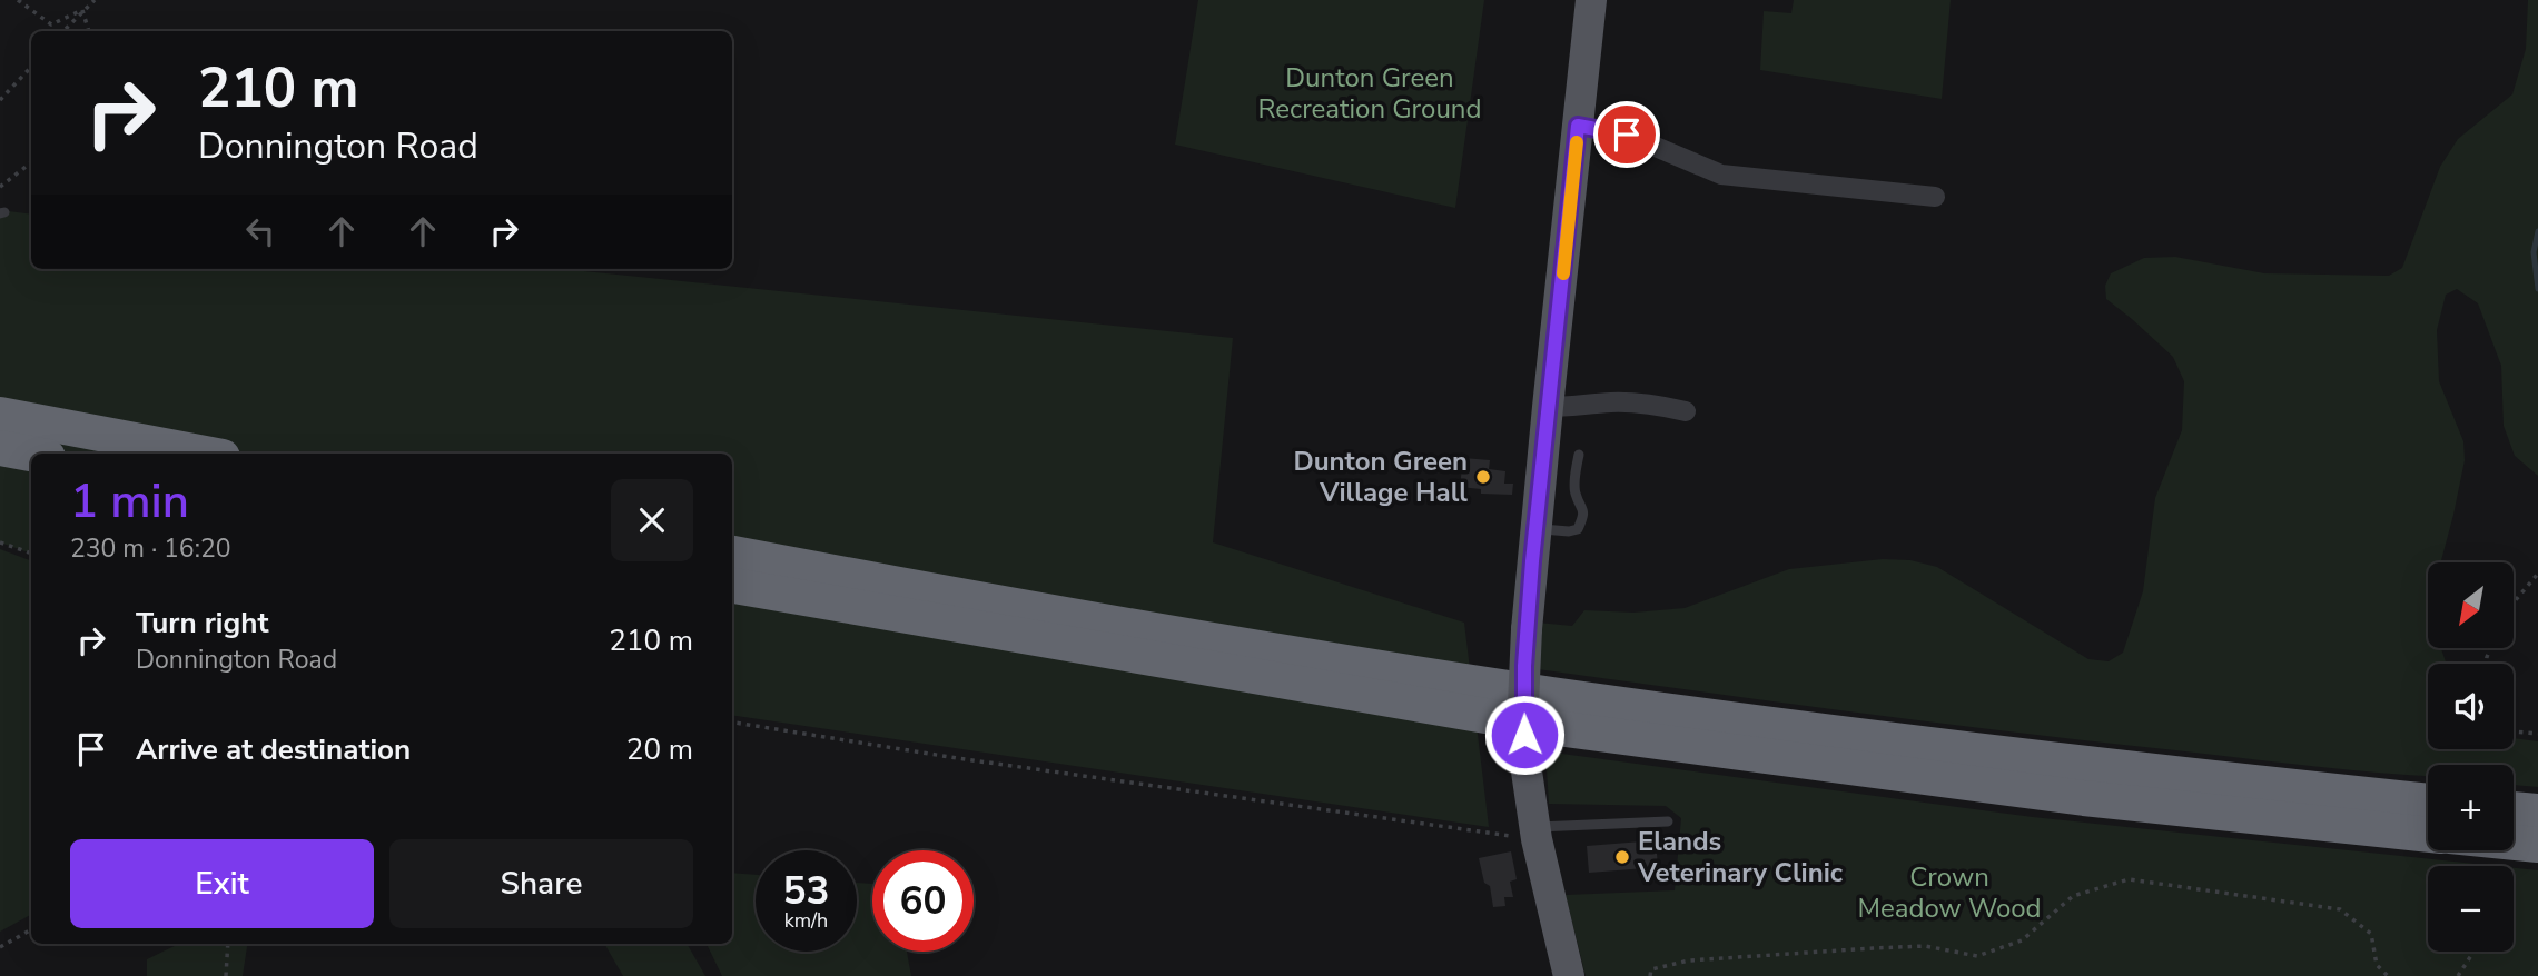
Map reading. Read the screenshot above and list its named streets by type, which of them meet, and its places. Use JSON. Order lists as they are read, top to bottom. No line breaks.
{"parks":["Dunton Green Recreation Ground","Crown Meadow Wood"],"places":["Dunton Green Village Hall","Elands Veterinary Clinic"],"north":"bottom left","page":{"turn":["210 m","Donnington Road"],"heading":["1 min","230 m · 16:20"],"map_buttons":["+","−"],"list":[{"name":"Turn right","note":"Donnington Road","value":"210 m"},{"name":"Arrive at destination","value":"20 m"}],"buttons":["Exit","Share"],"speed":"53 km/h","limit":"60"}}
